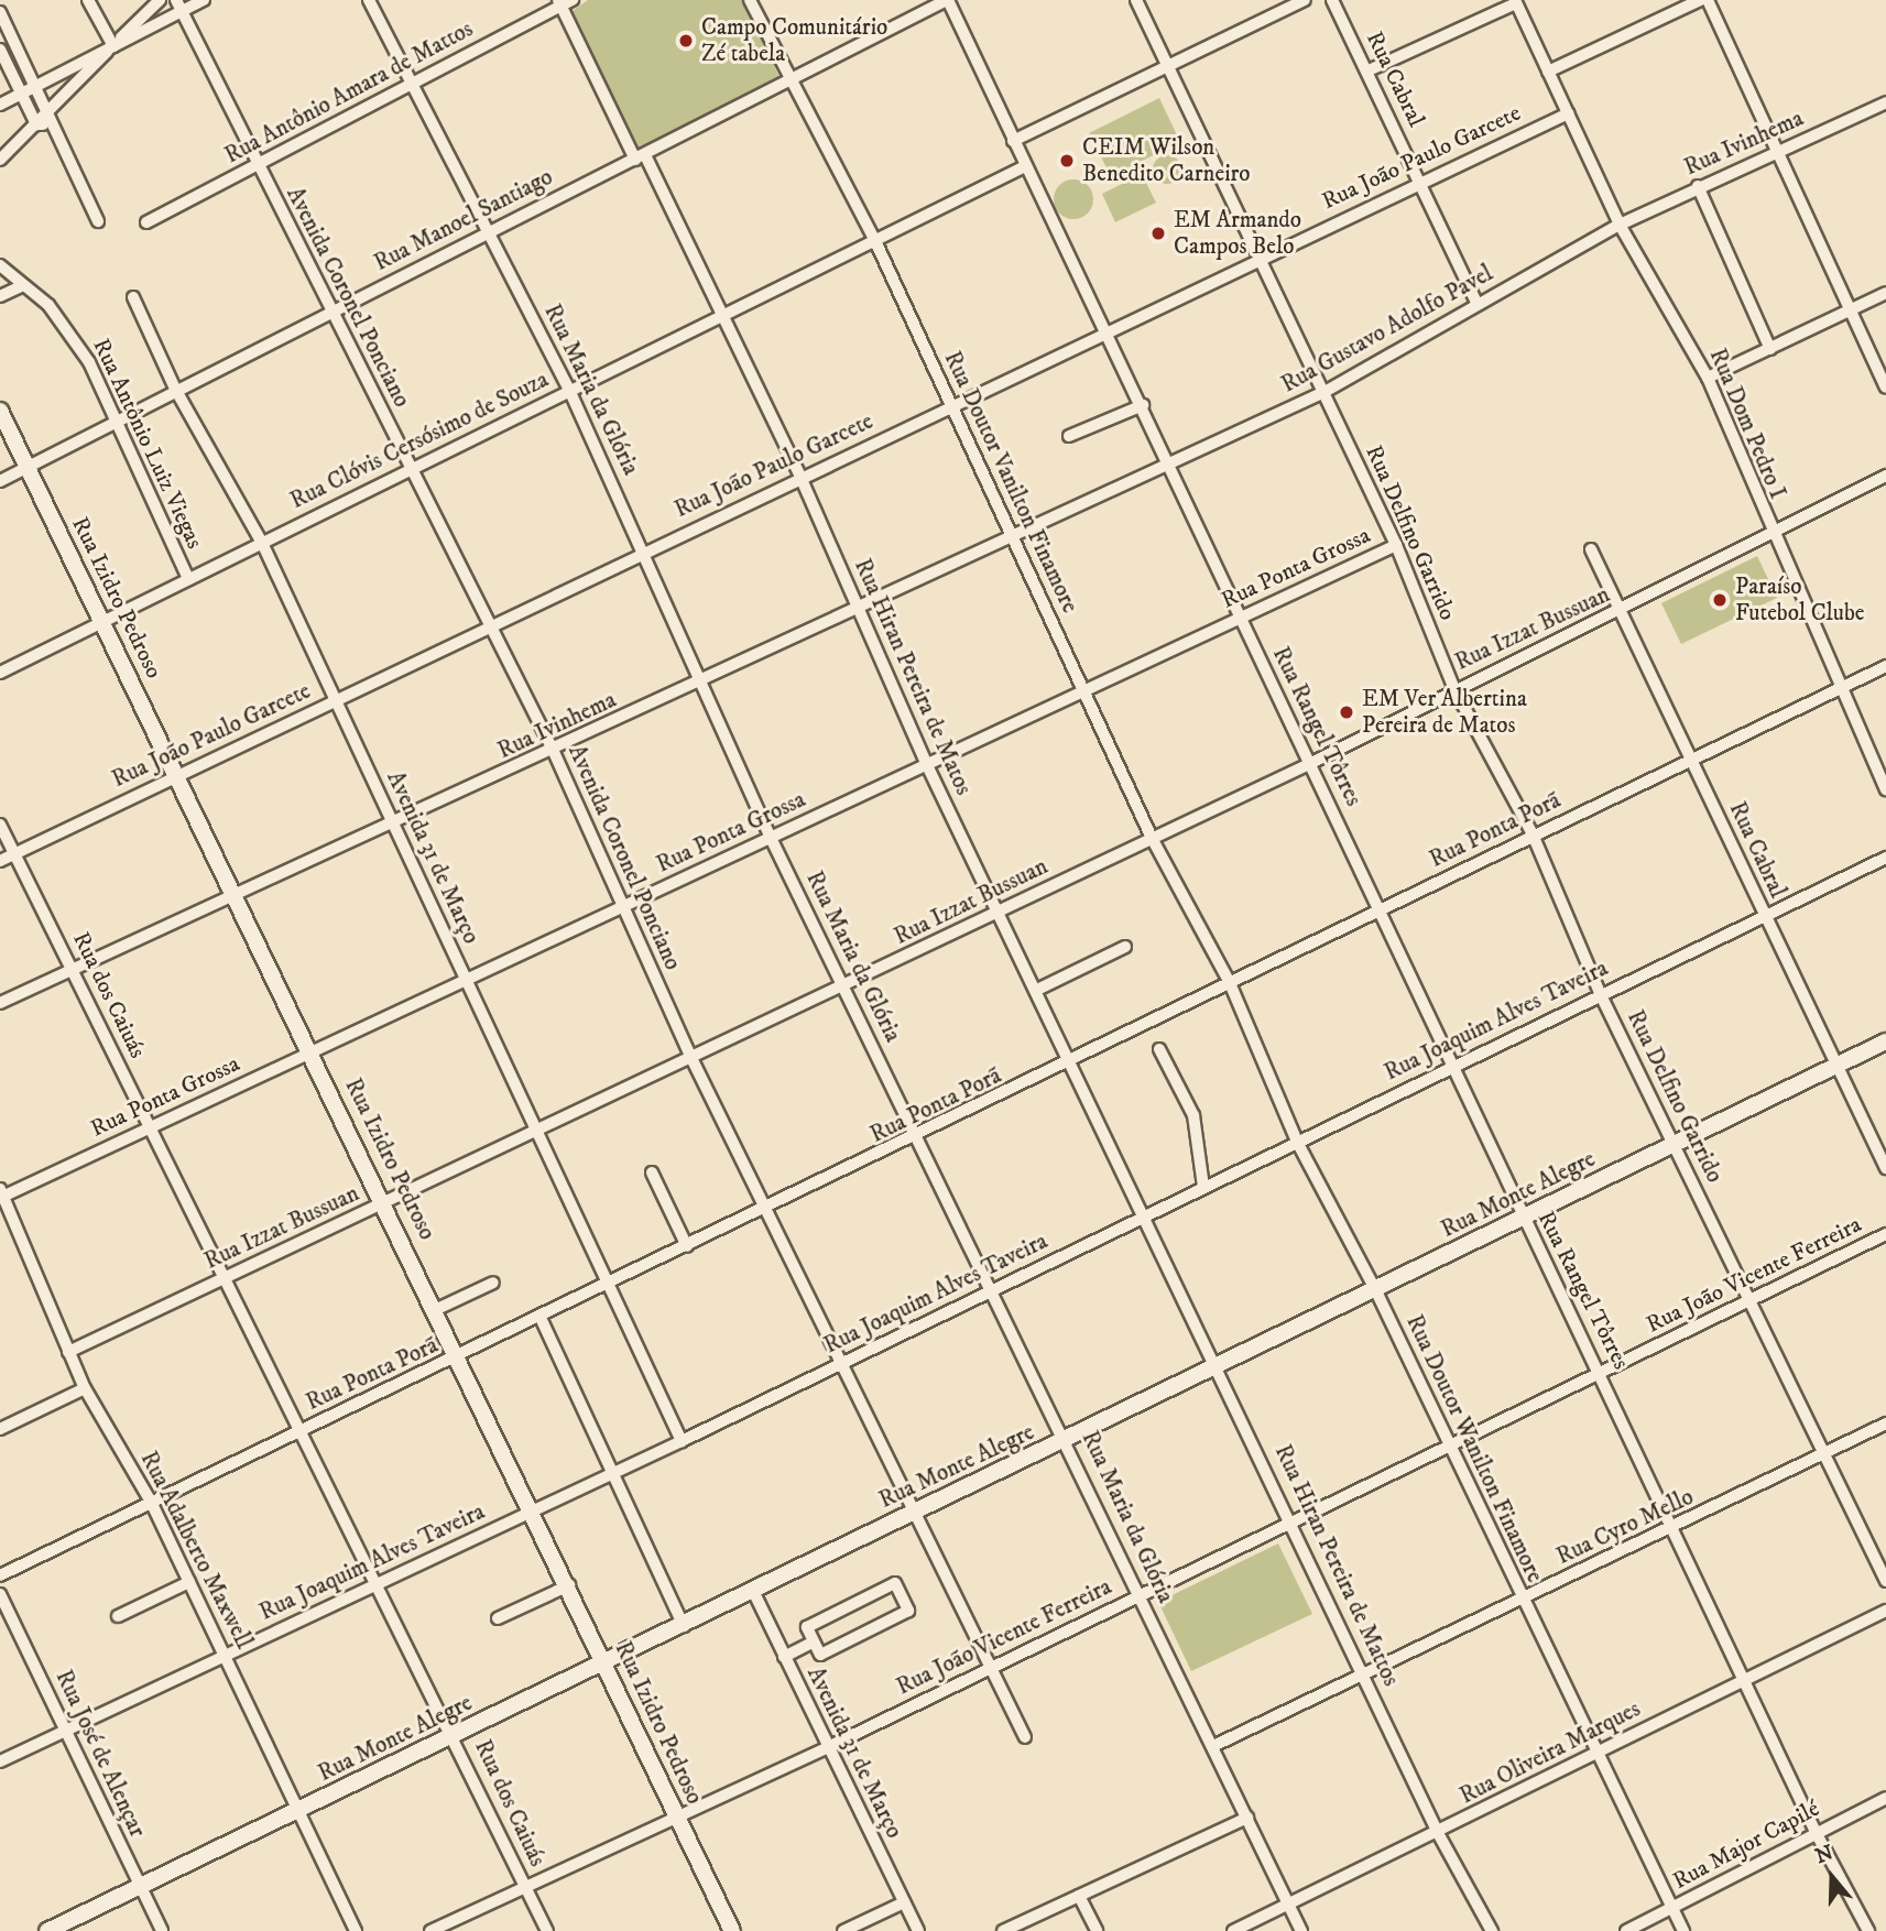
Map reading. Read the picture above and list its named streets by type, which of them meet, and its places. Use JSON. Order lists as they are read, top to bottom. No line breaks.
{"streets":{"street":["Rua Cabral","Rua Antônio Amara de Mattos","Rua Ivinhema","Rua João Paulo Garcete","Rua Manoel Santiago","Avenida Coronel Ponciano","Rua Gustavo Adolfo Pavel","Rua Maria da Glória","Rua Dom Pedro I","Rua Clóvis Cersósimo de Souza","Rua Antônio Luiz Viegas","Rua Doutor Vanilton Finamore","Rua Delfino Garrido","Rua Ponta Grossa","Rua Izidro Pedroso","Rua Izzat Bussuan","Rua Hiran Pereira de Matos","Rua Rangel Tôrres","Rua Ponta Porã","Avenida 31 de Março","Rua dos Caiuás","Rua Joaquim Alves Taveira","Rua Monte Alegre","Rua João Vicente Ferreira","Rua Doutor Wanilton Finamore","Rua Cyro Mello","Rua Adalberto Maxwell","Rua Hiran Pereira de Mattos","Rua Oliveira Marques","Rua José de Alençar","Rua Major Capilé"]},"crossings":[["Rua Cabral","Rua João Paulo Garcete"],["Rua Cabral","Rua Gustavo Adolfo Pavel"],["Rua Cabral","Rua Izzat Bussuan"],["Rua Cabral","Rua Ponta Porã"],["Rua Cabral","Rua Joaquim Alves Taveira"],["Rua Cabral","Rua Monte Alegre"],["Rua Antônio Amara de Mattos","Avenida Coronel Ponciano"],["Rua Antônio Amara de Mattos","Rua Maria da Glória"],["Rua Antônio Amara de Mattos","Rua Hiran Pereira de Matos"],["Rua Ivinhema","Avenida Coronel Ponciano"],["Rua Ivinhema","Rua Gustavo Adolfo Pavel"],["Rua Ivinhema","Rua Maria da Glória"],["Rua Ivinhema","Rua Dom Pedro I"],["Rua Ivinhema","Rua Doutor Vanilton Finamore"],["Rua Ivinhema","Rua Izidro Pedroso"],["Rua Ivinhema","Rua Hiran Pereira de Matos"],["Rua Ivinhema","Rua Rangel Tôrres"],["Rua Ivinhema","Avenida 31 de Março"],["Rua Ivinhema","Rua dos Caiuás"],["Rua João Paulo Garcete","Avenida Coronel Ponciano"],["Rua João Paulo Garcete","Rua Maria da Glória"],["Rua João Paulo Garcete","Rua Dom Pedro I"],["Rua João Paulo Garcete","Rua Doutor Vanilton Finamore"],["Rua João Paulo Garcete","Rua Delfino Garrido"],["Rua João Paulo Garcete","Rua Izidro Pedroso"],["Rua João Paulo Garcete","Rua Hiran Pereira de Matos"],["Rua João Paulo Garcete","Rua Rangel Tôrres"],["Rua João Paulo Garcete","Avenida 31 de Março"],["Rua João Paulo Garcete","Rua dos Caiuás"],["Rua Manoel Santiago","Avenida Coronel Ponciano"],["Rua Manoel Santiago","Rua Maria da Glória"],["Rua Manoel Santiago","Rua Antônio Luiz Viegas"],["Rua Manoel Santiago","Rua Doutor Vanilton Finamore"],["Rua Manoel Santiago","Rua Izidro Pedroso"],["Rua Manoel Santiago","Rua Hiran Pereira de Matos"],["Rua Manoel Santiago","Rua Rangel Tôrres"],["Rua Manoel Santiago","Avenida 31 de Março"],["Avenida Coronel Ponciano","Rua Clóvis Cersósimo de Souza"],["Avenida Coronel Ponciano","Rua Ponta Grossa"],["Avenida Coronel Ponciano","Rua Izzat Bussuan"],["Avenida Coronel Ponciano","Rua Ponta Porã"],["Avenida Coronel Ponciano","Rua Joaquim Alves Taveira"],["Avenida Coronel Ponciano","Rua Monte Alegre"],["Avenida Coronel Ponciano","Rua João Vicente Ferreira"],["Rua Gustavo Adolfo Pavel","Rua Dom Pedro I"],["Rua Gustavo Adolfo Pavel","Rua Delfino Garrido"],["Rua Gustavo Adolfo Pavel","Rua Rangel Tôrres"],["Rua Maria da Glória","Rua Clóvis Cersósimo de Souza"],["Rua Maria da Glória","Rua Ponta Grossa"],["Rua Maria da Glória","Rua Izzat Bussuan"],["Rua Maria da Glória","Rua Ponta Porã"],["Rua Maria da Glória","Rua Joaquim Alves Taveira"],["Rua Maria da Glória","Rua Monte Alegre"],["Rua Maria da Glória","Rua João Vicente Ferreira"],["Rua Maria da Glória","Rua Cyro Mello"],["Rua Maria da Glória","Rua Oliveira Marques"],["Rua Dom Pedro I","Rua Izzat Bussuan"],["Rua Dom Pedro I","Rua Ponta Porã"],["Rua Clóvis Cersósimo de Souza","Rua Antônio Luiz Viegas"],["Rua Clóvis Cersósimo de Souza","Rua Doutor Vanilton Finamore"],["Rua Clóvis Cersósimo de Souza","Rua Izidro Pedroso"],["Rua Clóvis Cersósimo de Souza","Rua Hiran Pereira de Matos"],["Rua Clóvis Cersósimo de Souza","Rua Rangel Tôrres"],["Rua Clóvis Cersósimo de Souza","Avenida 31 de Março"],["Rua Doutor Vanilton Finamore","Rua Ponta Grossa"],["Rua Doutor Vanilton Finamore","Rua Izzat Bussuan"],["Rua Doutor Vanilton Finamore","Rua Ponta Porã"],["Rua Doutor Vanilton Finamore","Rua Doutor Wanilton Finamore"],["Rua Delfino Garrido","Rua Ponta Grossa"],["Rua Delfino Garrido","Rua Izzat Bussuan"],["Rua Delfino Garrido","Rua Ponta Porã"],["Rua Delfino Garrido","Rua Joaquim Alves Taveira"],["Rua Delfino Garrido","Rua Monte Alegre"],["Rua Delfino Garrido","Rua João Vicente Ferreira"],["Rua Delfino Garrido","Rua Cyro Mello"],["Rua Ponta Grossa","Rua Izidro Pedroso"],["Rua Ponta Grossa","Rua Hiran Pereira de Matos"],["Rua Ponta Grossa","Rua Rangel Tôrres"],["Rua Ponta Grossa","Avenida 31 de Março"],["Rua Ponta Grossa","Rua dos Caiuás"],["Rua Ponta Grossa","Rua Adalberto Maxwell"],["Rua Izidro Pedroso","Rua Izzat Bussuan"],["Rua Izidro Pedroso","Rua Ponta Porã"],["Rua Izidro Pedroso","Rua Joaquim Alves Taveira"],["Rua Izidro Pedroso","Rua Monte Alegre"],["Rua Izidro Pedroso","Rua João Vicente Ferreira"],["Rua Izzat Bussuan","Rua Hiran Pereira de Matos"],["Rua Izzat Bussuan","Rua Rangel Tôrres"],["Rua Izzat Bussuan","Avenida 31 de Março"],["Rua Izzat Bussuan","Rua dos Caiuás"],["Rua Izzat Bussuan","Rua Adalberto Maxwell"],["Rua Hiran Pereira de Matos","Rua Ponta Porã"],["Rua Hiran Pereira de Matos","Rua Joaquim Alves Taveira"],["Rua Hiran Pereira de Matos","Rua Hiran Pereira de Mattos"],["Rua Rangel Tôrres","Rua Ponta Porã"],["Rua Rangel Tôrres","Rua Joaquim Alves Taveira"],["Rua Rangel Tôrres","Rua Monte Alegre"],["Rua Rangel Tôrres","Rua João Vicente Ferreira"],["Rua Rangel Tôrres","Rua Cyro Mello"],["Rua Rangel Tôrres","Rua Oliveira Marques"],["Rua Rangel Tôrres","Rua Major Capilé"],["Rua Ponta Porã","Avenida 31 de Março"],["Rua Ponta Porã","Rua dos Caiuás"],["Rua Ponta Porã","Rua Doutor Wanilton Finamore"],["Rua Ponta Porã","Rua Adalberto Maxwell"],["Avenida 31 de Março","Rua Joaquim Alves Taveira"],["Avenida 31 de Março","Rua Monte Alegre"],["Avenida 31 de Março","Rua João Vicente Ferreira"],["Rua dos Caiuás","Rua Joaquim Alves Taveira"],["Rua dos Caiuás","Rua Monte Alegre"],["Rua dos Caiuás","Rua João Vicente Ferreira"],["Rua Joaquim Alves Taveira","Rua Doutor Wanilton Finamore"],["Rua Joaquim Alves Taveira","Rua Adalberto Maxwell"],["Rua Joaquim Alves Taveira","Rua Hiran Pereira de Mattos"],["Rua Joaquim Alves Taveira","Rua José de Alençar"],["Rua Monte Alegre","Rua Doutor Wanilton Finamore"],["Rua Monte Alegre","Rua Adalberto Maxwell"],["Rua Monte Alegre","Rua Hiran Pereira de Mattos"],["Rua Monte Alegre","Rua José de Alençar"],["Rua João Vicente Ferreira","Rua Doutor Wanilton Finamore"],["Rua João Vicente Ferreira","Rua Hiran Pereira de Mattos"],["Rua Doutor Wanilton Finamore","Rua Cyro Mello"],["Rua Doutor Wanilton Finamore","Rua Oliveira Marques"],["Rua Doutor Wanilton Finamore","Rua Major Capilé"],["Rua Cyro Mello","Rua Hiran Pereira de Mattos"],["Rua Hiran Pereira de Mattos","Rua Oliveira Marques"]],"places":["Campo Comunitário Zé tabela","CEIM Wilson Benedito Carneiro","EM Armando Campos Belo","Paraíso Futebol Clube","EM Ver Albertina Pereira de Matos"],"north":"top"}
